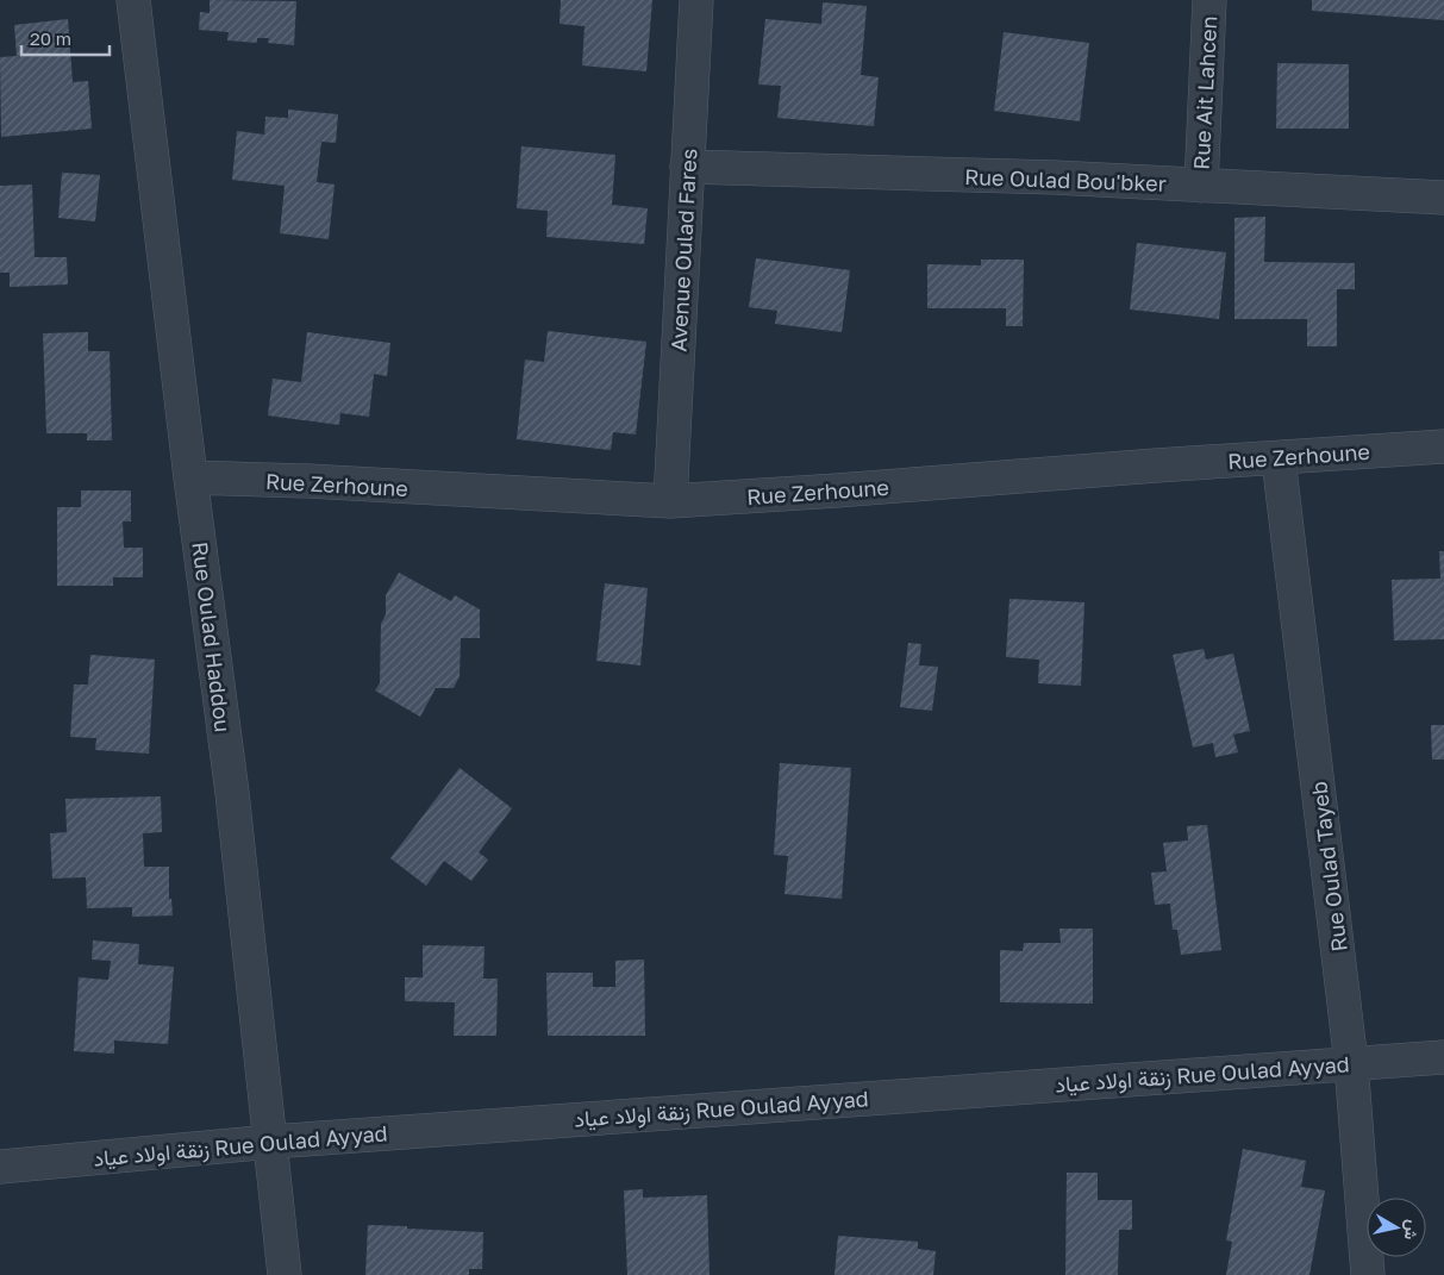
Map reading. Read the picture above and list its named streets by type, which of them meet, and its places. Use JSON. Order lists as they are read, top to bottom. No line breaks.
{"streets":{"street":["Rue Ait Lahcen","Rue Oulad Bou'bker","Avenue Oulad Fares","Rue Zerhoune","Rue Oulad Haddou","Rue Oulad Tayeb","زنقة اولاد عياد Rue Oulad Ayyad"]},"crossings":[["Rue Ait Lahcen","Rue Oulad Bou'bker"],["Rue Oulad Bou'bker","Avenue Oulad Fares"],["Avenue Oulad Fares","Rue Zerhoune"],["Rue Zerhoune","Rue Oulad Haddou"],["Rue Zerhoune","Rue Oulad Tayeb"],["Rue Oulad Haddou","زنقة اولاد عياد Rue Oulad Ayyad"],["Rue Oulad Tayeb","زنقة اولاد عياد Rue Oulad Ayyad"]],"scale_bar":"20 m","north":"right"}
